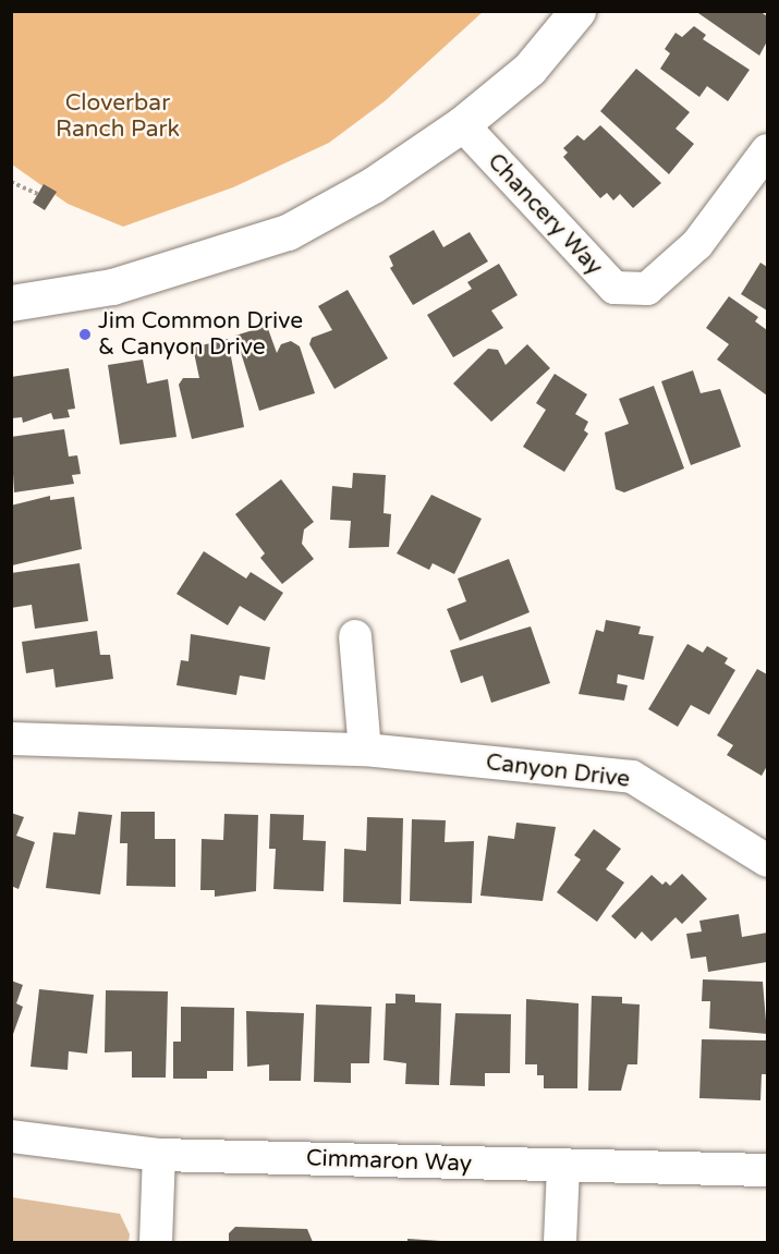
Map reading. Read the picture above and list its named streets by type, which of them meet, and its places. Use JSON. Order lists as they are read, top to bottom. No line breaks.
{"streets":{"street":["Chancery Way","Canyon Drive","Cimmaron Way"]},"parks":["Cloverbar Ranch Park"],"places":["Jim Common Drive & Canyon Drive"]}
